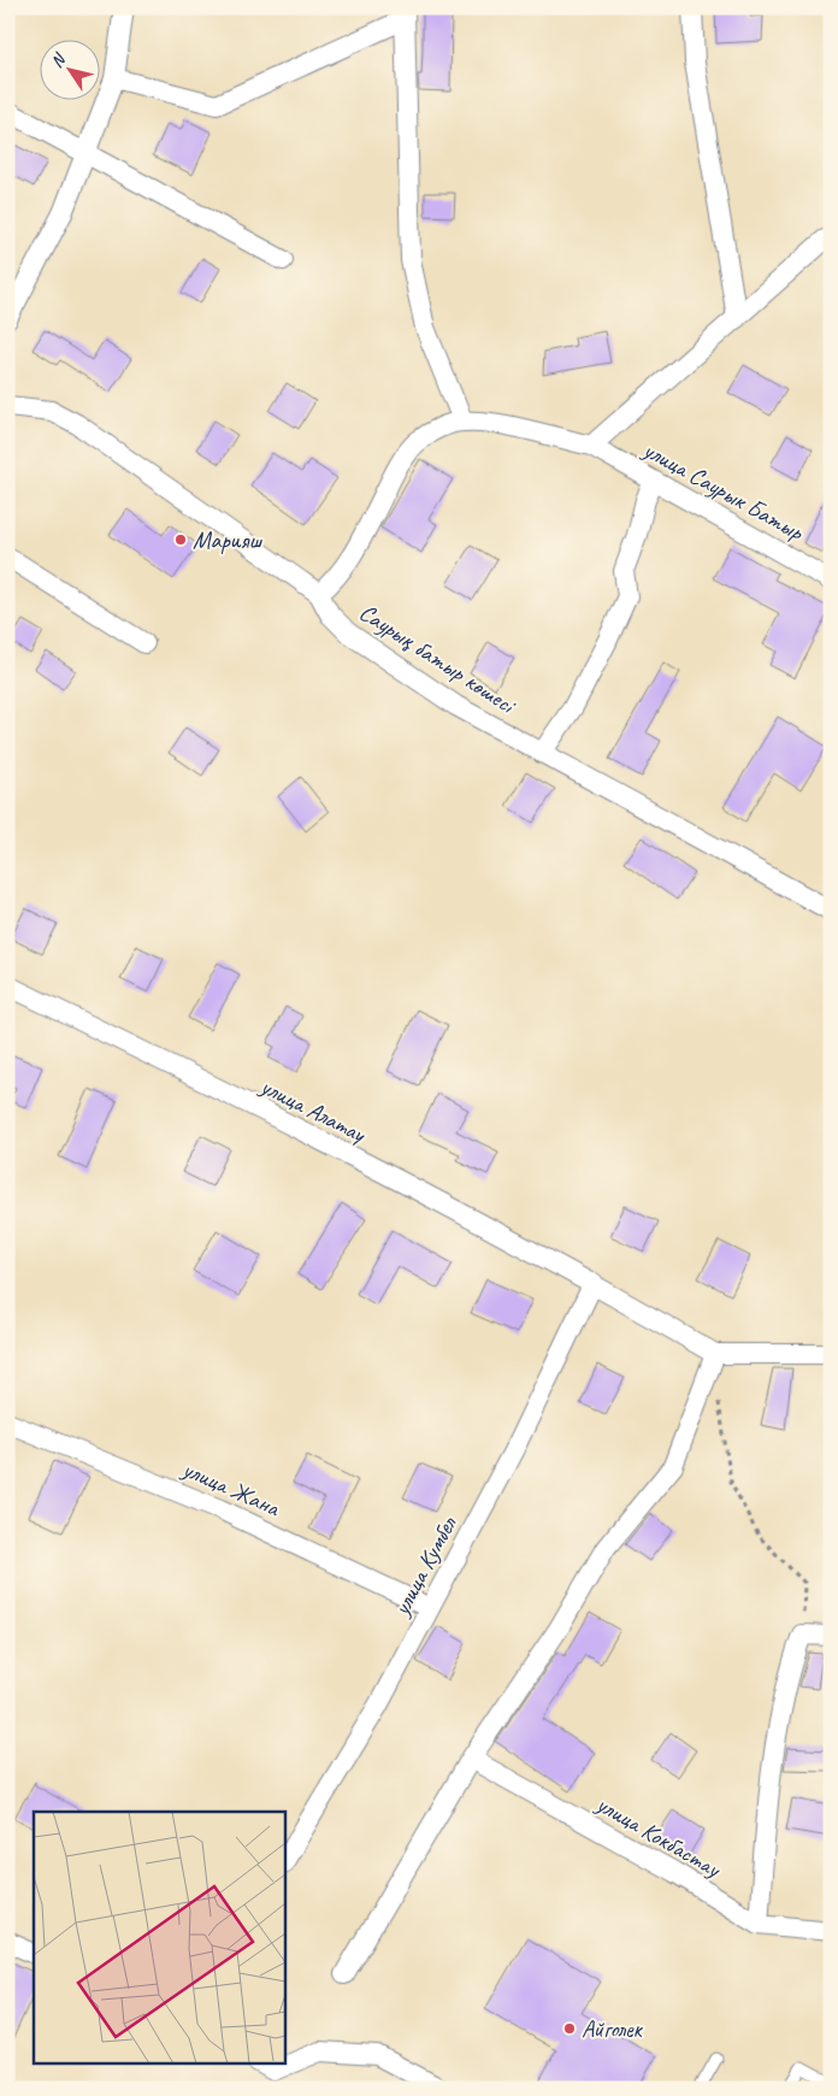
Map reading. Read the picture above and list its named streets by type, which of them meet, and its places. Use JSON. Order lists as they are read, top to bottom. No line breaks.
{"streets":{"street":["улица Саурык Батыр","Саурық батыр көшесі","улица Алатау","улица Жана","улица Кумбел","улица Кокбастау"]},"crossings":[["улица Алатау","улица Кумбел"],["улица Жана","улица Кумбел"]],"places":["Марияш","Айголек"],"north":"top left"}
